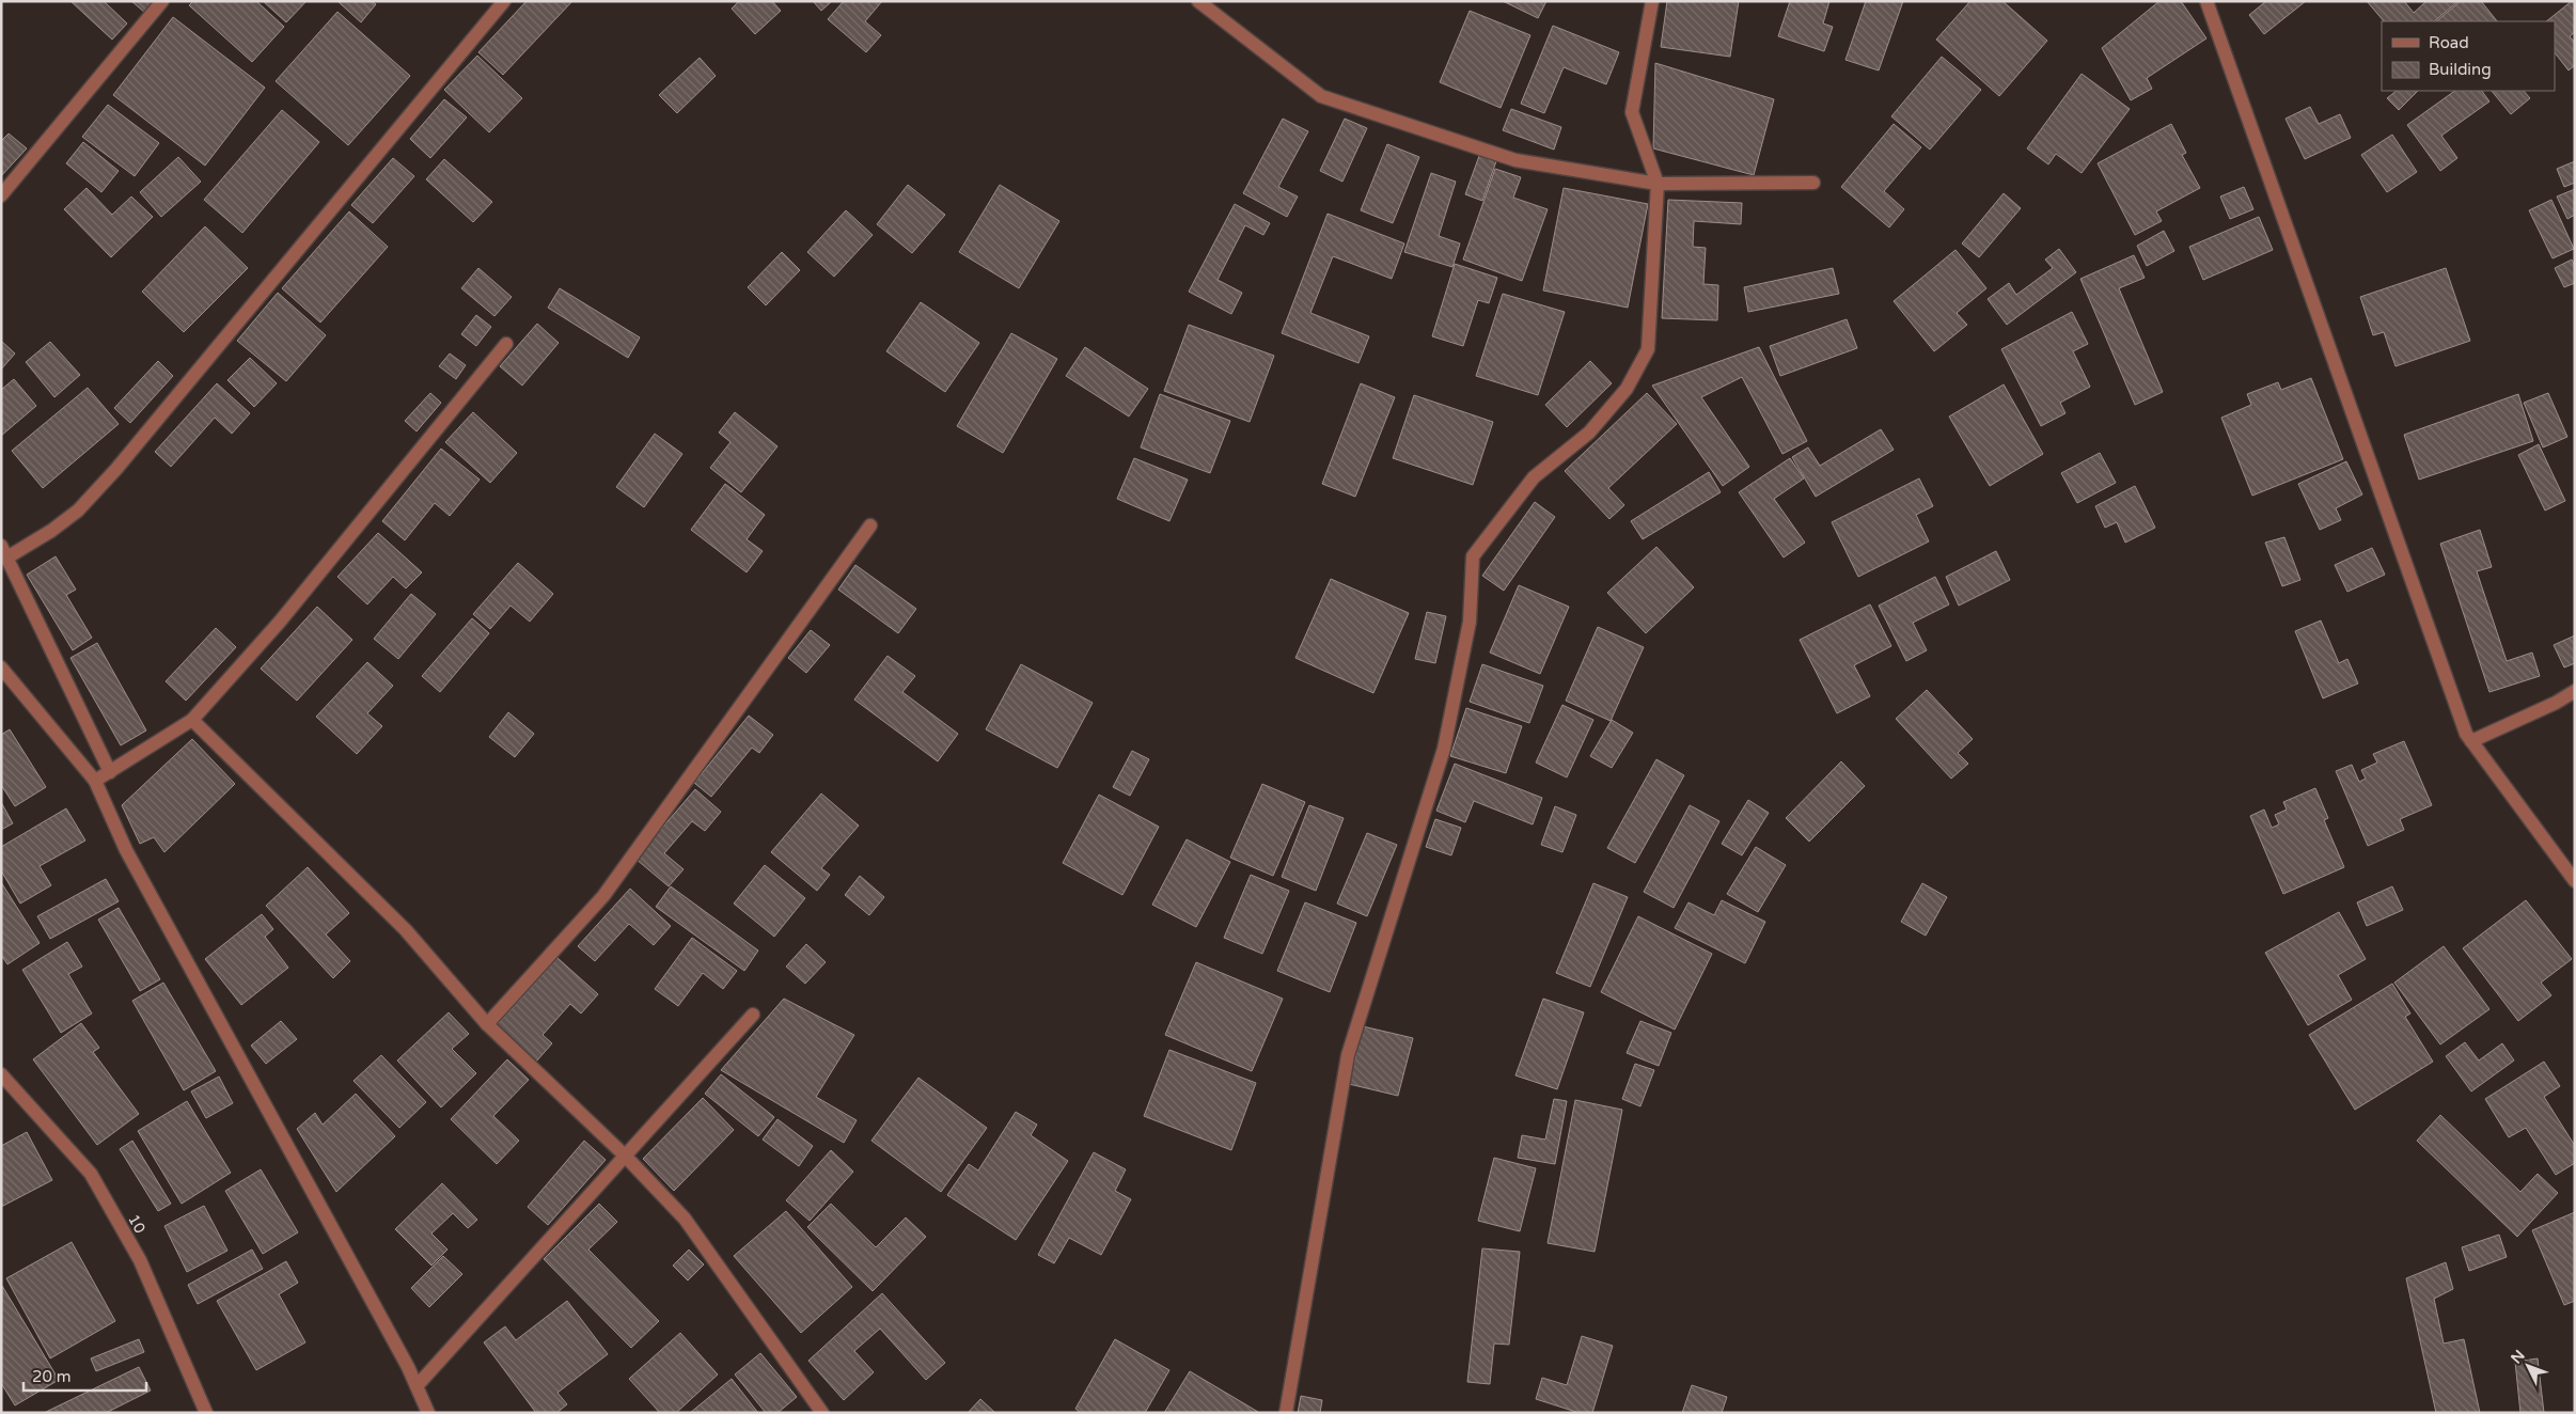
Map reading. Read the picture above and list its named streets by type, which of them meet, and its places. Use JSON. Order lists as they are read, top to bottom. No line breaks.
{"streets":{"street":["10"]},"legend":["Road","Building"],"scale_bar":"20 m","north":"top left"}
